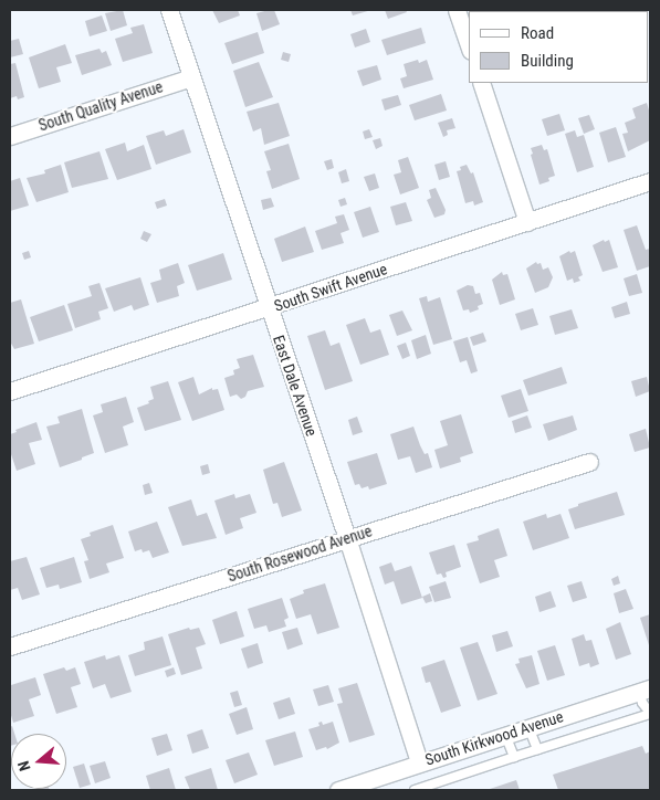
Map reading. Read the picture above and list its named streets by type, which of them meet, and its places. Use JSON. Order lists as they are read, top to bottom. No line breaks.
{"streets":{"street":["South Quality Avenue","South Swift Avenue","East Dale Avenue","South Rosewood Avenue","South Kirkwood Avenue"]},"crossings":[["South Quality Avenue","East Dale Avenue"],["South Swift Avenue","East Dale Avenue"],["East Dale Avenue","South Rosewood Avenue"],["East Dale Avenue","South Kirkwood Avenue"]],"legend":["Road","Building"],"north":"left"}
